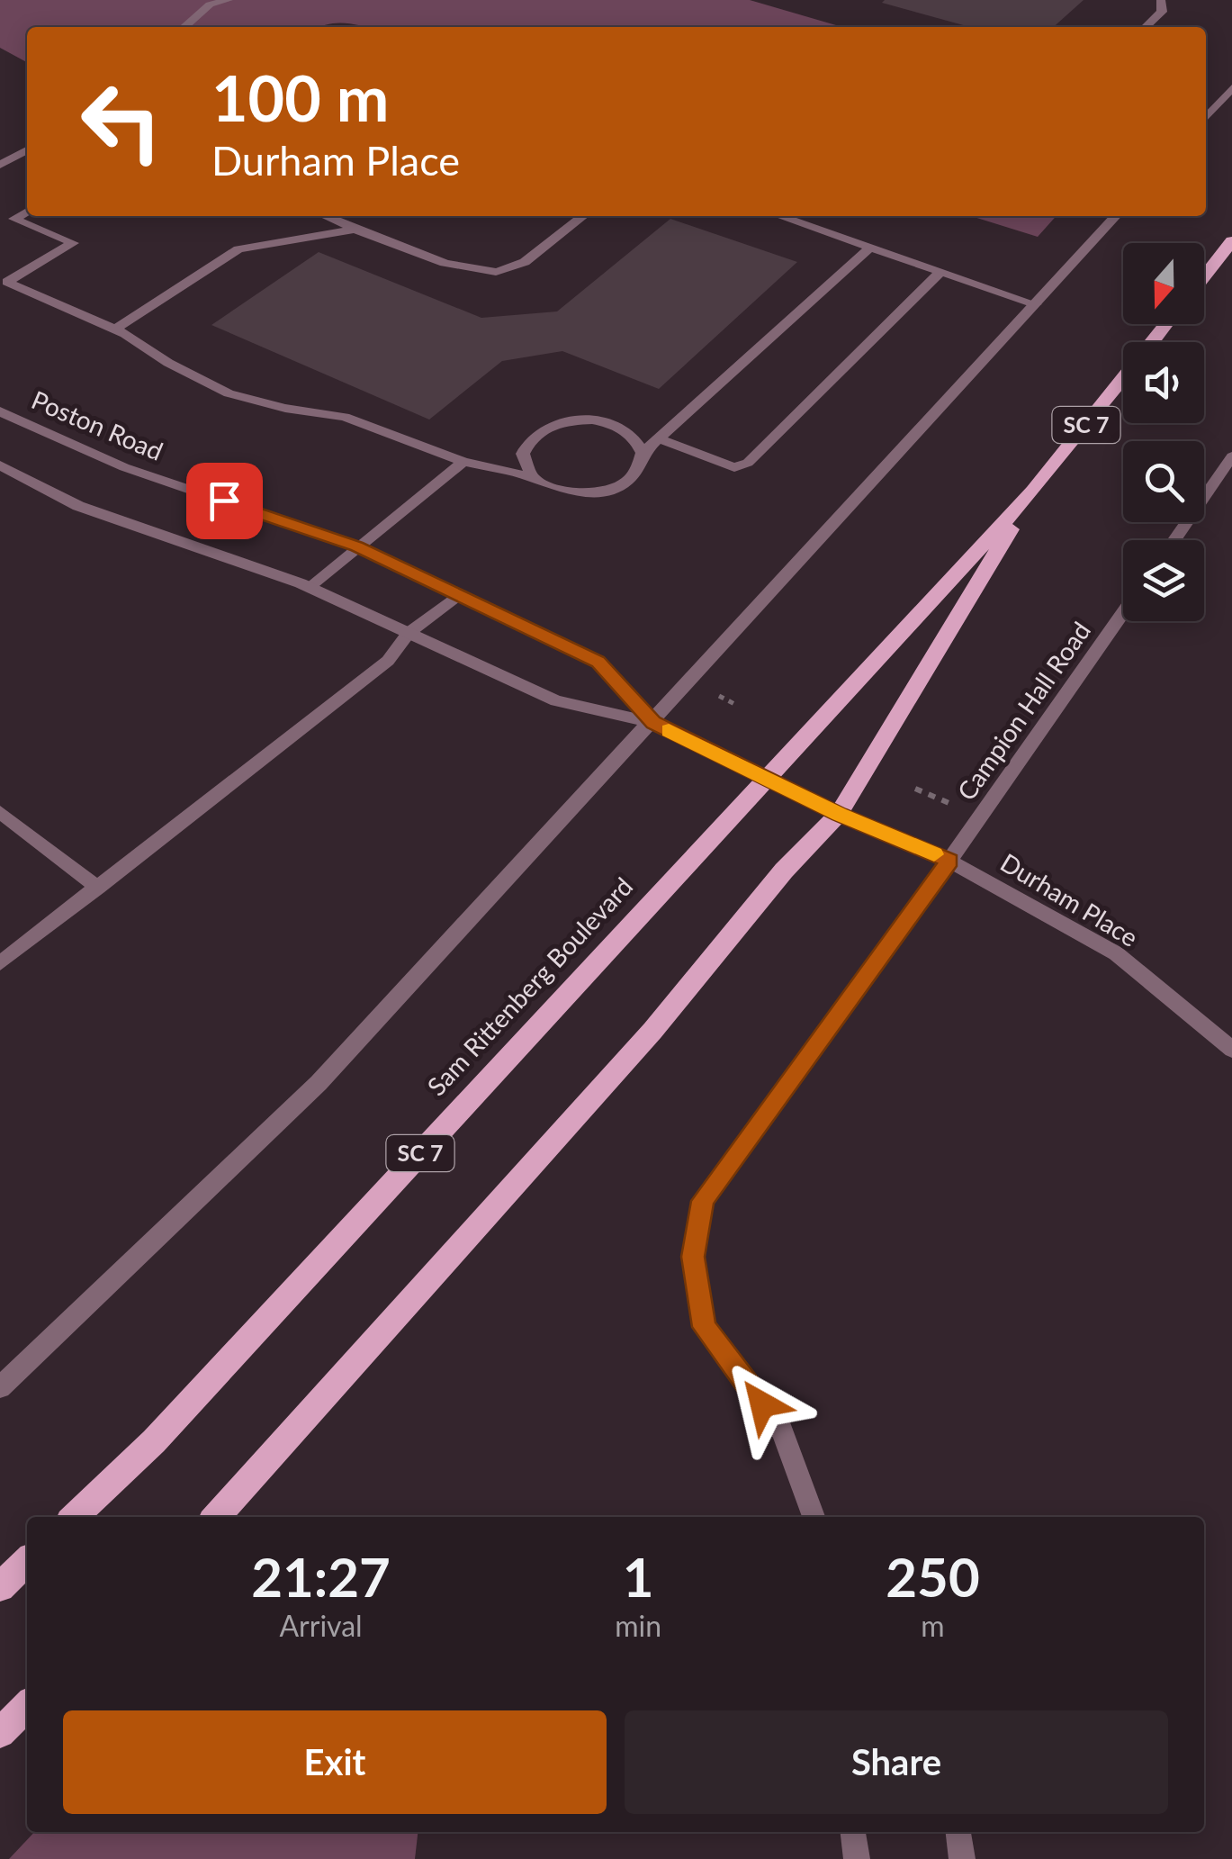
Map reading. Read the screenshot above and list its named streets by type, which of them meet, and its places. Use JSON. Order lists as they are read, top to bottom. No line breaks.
{"streets":{"main road":["SC 7","Sam Rittenberg Boulevard"],"street":["Poston Road","Campion Hall Road","Durham Place"]},"crossings":[["Poston Road","Durham Place"],["Poston Road","Sam Rittenberg Boulevard"],["Campion Hall Road","Durham Place"],["Durham Place","Sam Rittenberg Boulevard"]],"north":"bottom","page":{"turn":["100 m","Durham Place"],"eta":["21:27","Arrival","1","min","250","m"],"buttons":["Exit","Share"]}}
